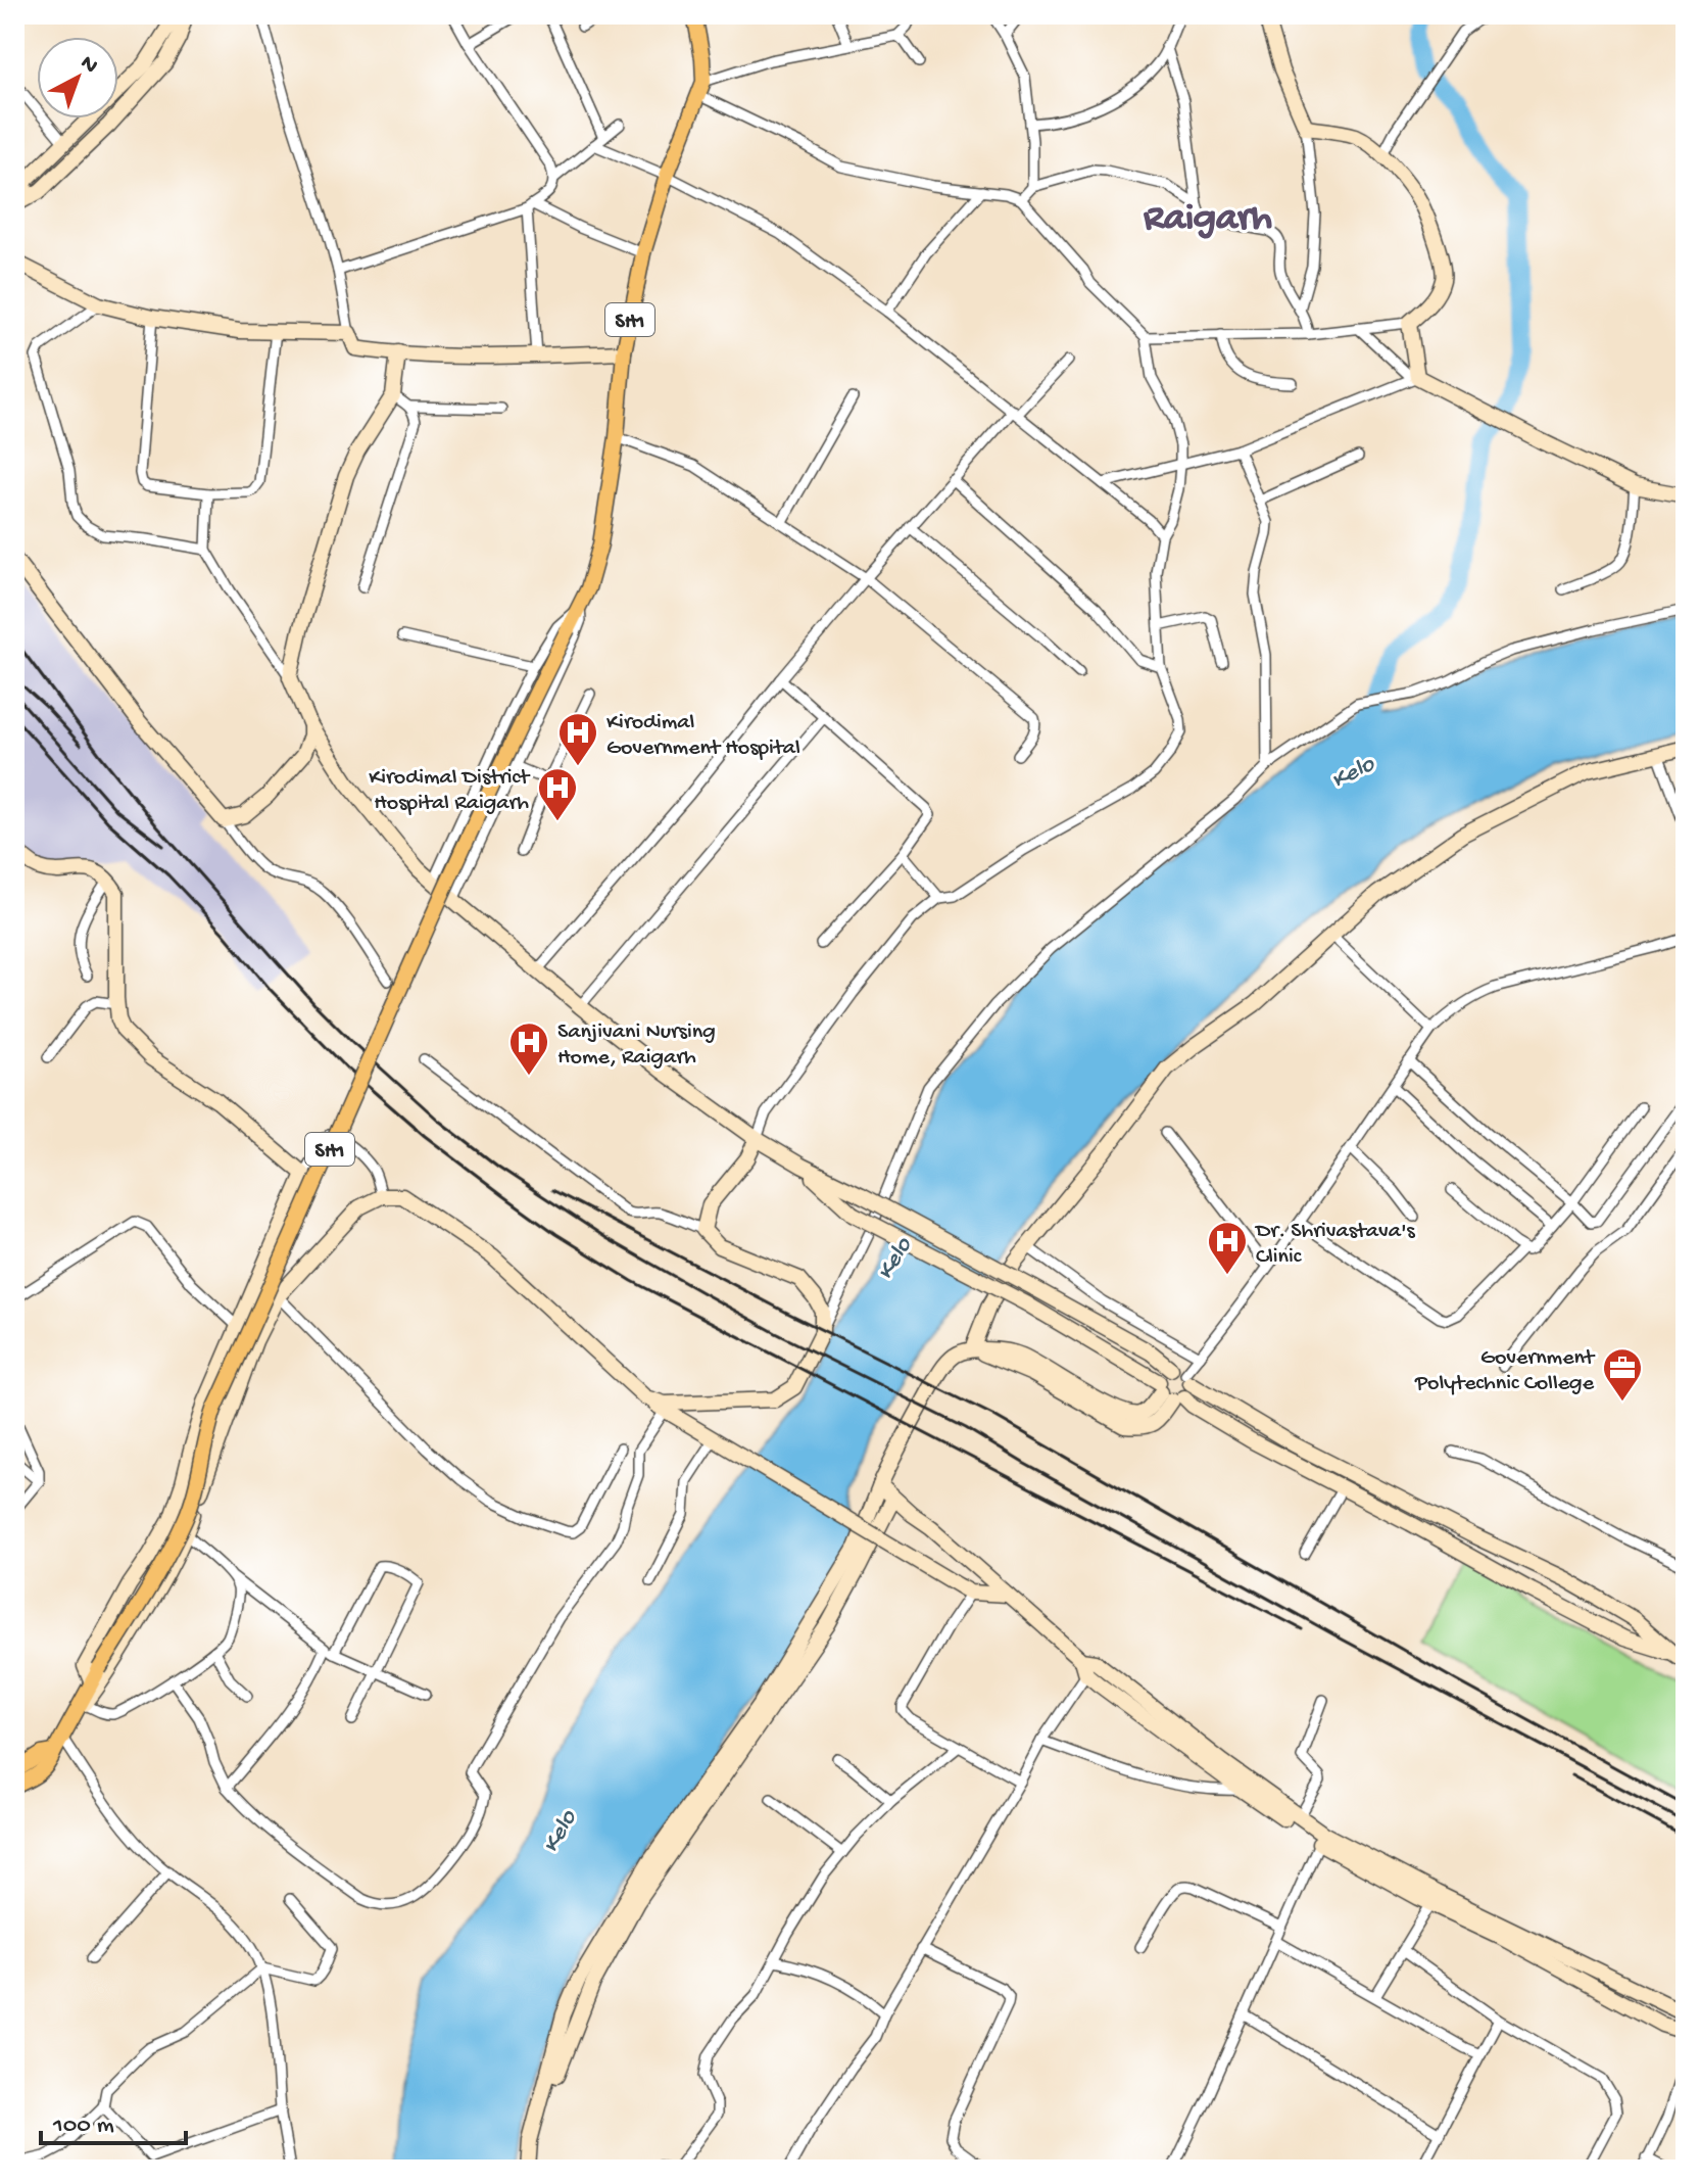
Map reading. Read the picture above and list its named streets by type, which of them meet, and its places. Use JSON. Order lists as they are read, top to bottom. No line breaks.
{"streets":{"main road":["SH1"]},"districts":["Raigarh"],"water":["Kelo"],"places":{"hospital":["Kirodimal Government Hospital","Kirodimal District Hospital Raigarh","Sanjivani Nursing Home, Raigarh","Dr. Shrivastava's Clinic"],"office":["Government Polytechnic College"]},"scale_bar":"100 m","north":"top right"}
